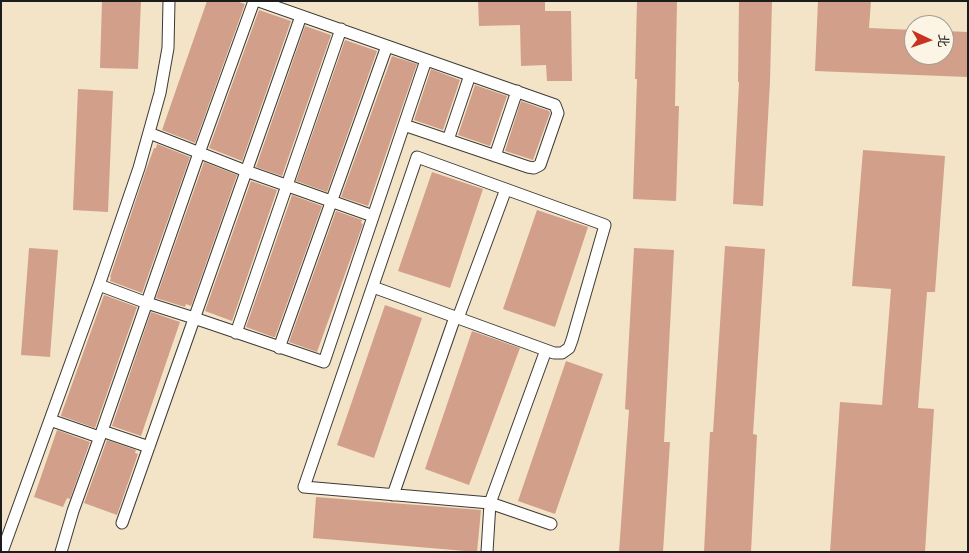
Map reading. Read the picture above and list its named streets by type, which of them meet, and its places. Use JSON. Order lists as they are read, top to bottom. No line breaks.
{"north":"right"}
